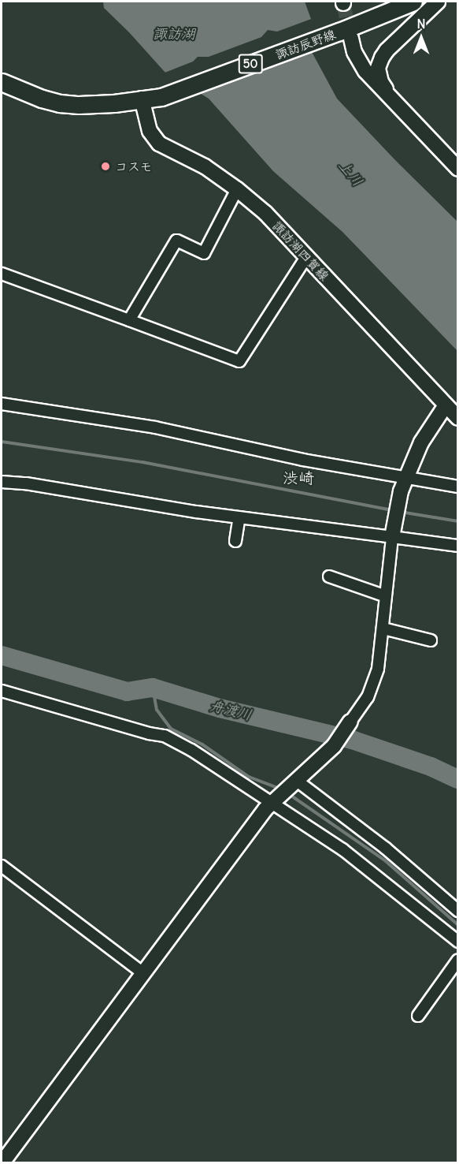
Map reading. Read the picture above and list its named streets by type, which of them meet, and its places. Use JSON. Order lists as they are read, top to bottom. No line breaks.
{"streets":{"main road":["諏訪辰野線","50"],"street":["諏訪湖四賀線"]},"crossings":[["諏訪辰野線","諏訪湖四賀線"]],"districts":["渋崎"],"water":["諏訪湖","上川","舟渡川"],"places":["コスモ"],"north":"top"}
